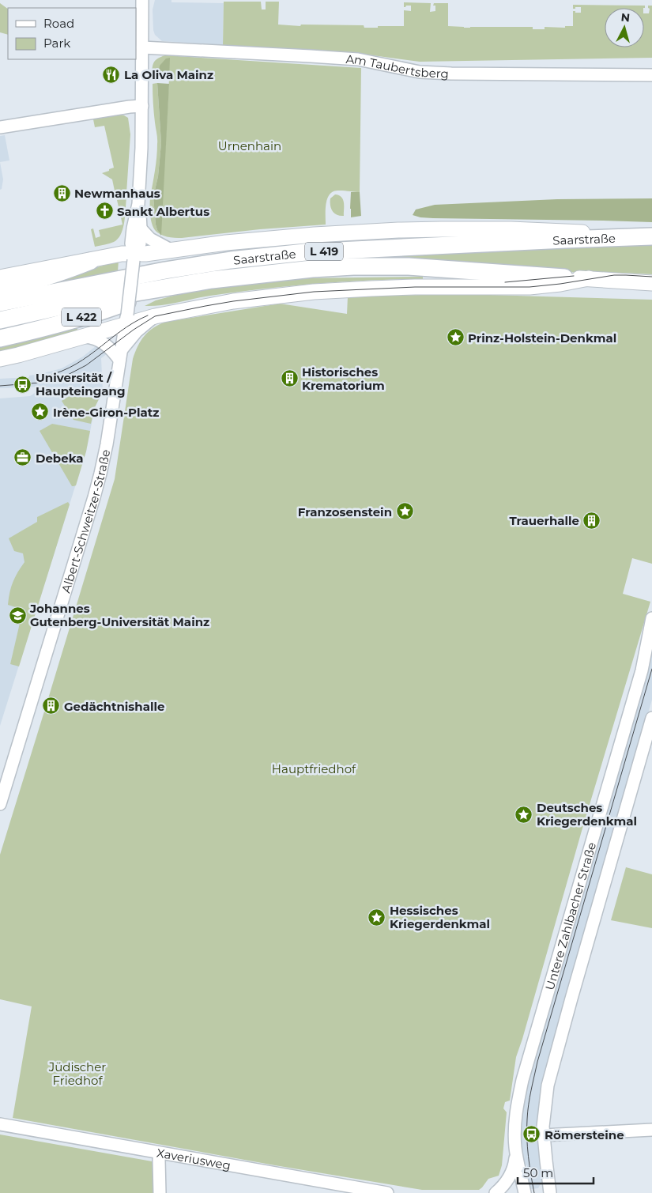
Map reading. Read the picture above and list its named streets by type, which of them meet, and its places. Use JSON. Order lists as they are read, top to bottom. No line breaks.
{"streets":{"highway":["Saarstraße","L 419","L 422"],"street":["Am Taubertsberg","Albert-Schweitzer-Straße","Untere Zahlbacher Straße","Xaveriusweg"]},"crossings":[["Saarstraße","L 422"],["Saarstraße","Albert-Schweitzer-Straße"]],"parks":["Urnenhain","Hauptfriedhof","Jüdischer Friedhof"],"places":{"restaurant":["La Oliva Mainz"],"building":["Newmanhaus","Historisches Krematorium","Trauerhalle","Gedächtnishalle"],"church":["Sankt Albertus"],"place":["Prinz-Holstein-Denkmal","Irène-Giron-Platz","Franzosenstein","Deutsches Kriegerdenkmal","Hessisches Kriegerdenkmal"],"bus stop":["Universität / Haupteingang","Römersteine"],"office":["Debeka"],"school or university":["Johannes Gutenberg-Universität Mainz"]},"legend":["Road","Park"],"scale_bar":"50 m","north":"top"}
